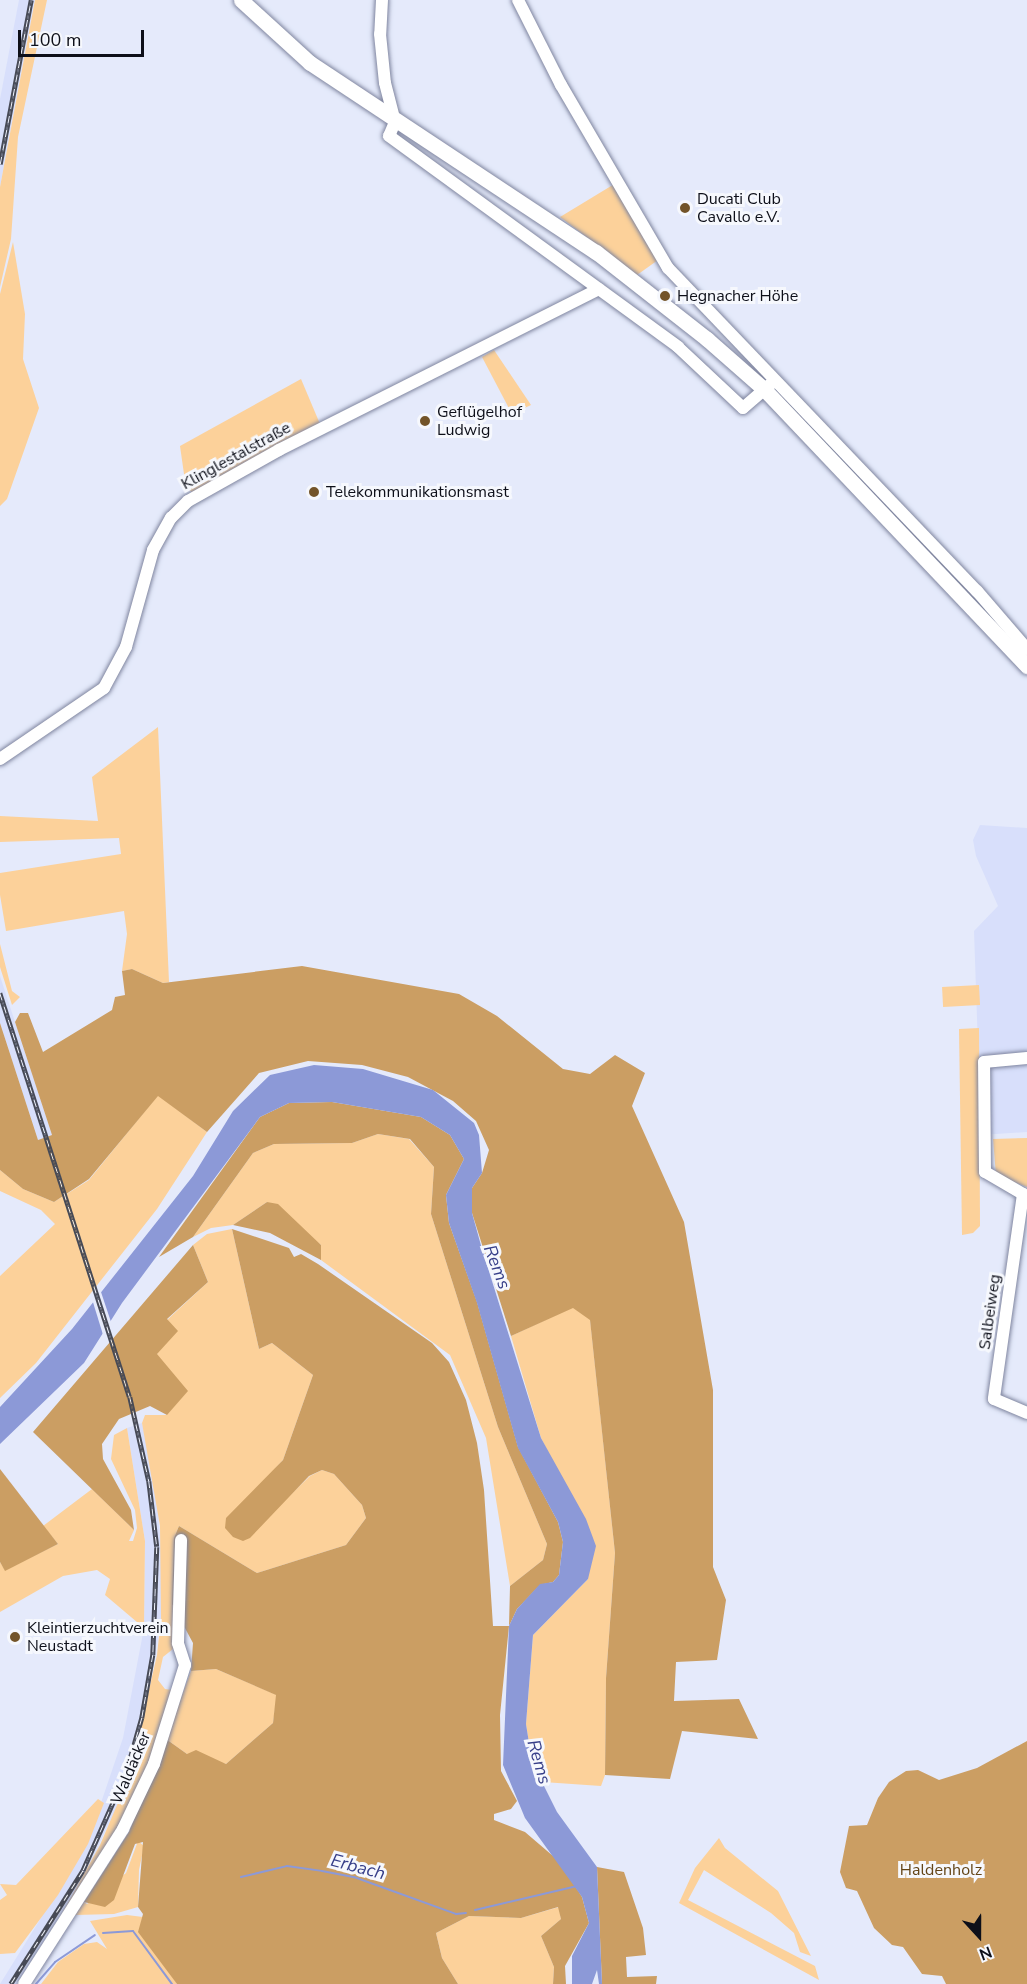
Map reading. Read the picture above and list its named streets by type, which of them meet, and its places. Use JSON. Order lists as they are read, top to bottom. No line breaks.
{"streets":{"street":["Klinglestalstraße","Salbeiweg","Waldäcker"]},"water":["Rems","Erbach"],"parks":["Haldenholz"],"places":["Ducati Club Cavallo e.V.","Hegnacher Höhe","Geflügelhof Ludwig","Telekommunikationsmast","Kleintierzuchtverein Neustadt"],"scale_bar":"100 m","north":"bottom"}
